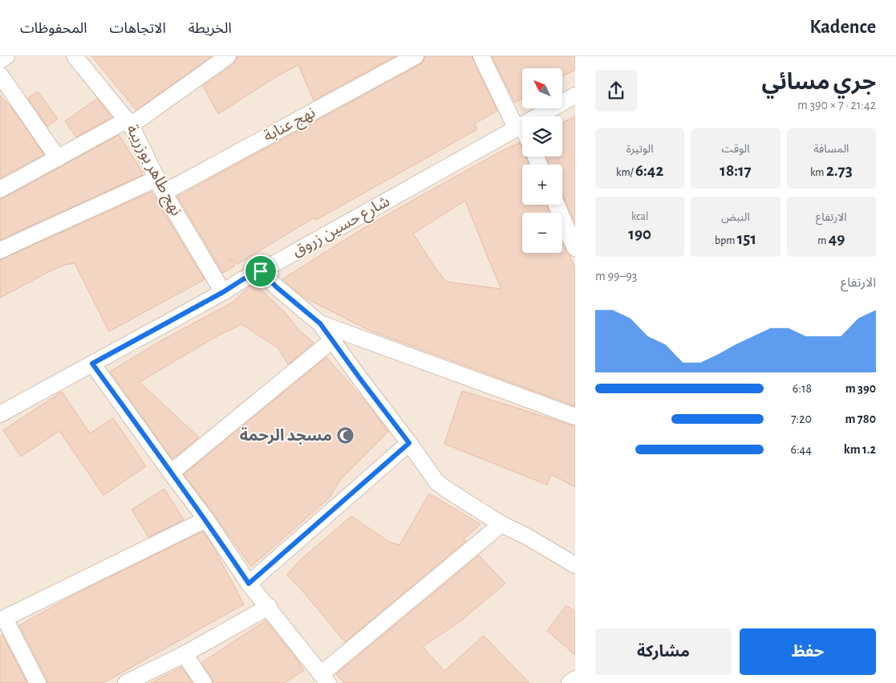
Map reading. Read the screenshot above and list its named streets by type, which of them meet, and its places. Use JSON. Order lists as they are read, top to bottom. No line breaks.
{"streets":{"street":["نهج عنابة","نهج طاهر بوزريبة","شارع حسين زروق"]},"crossings":[["نهج عنابة","نهج طاهر بوزريبة"],["نهج طاهر بوزريبة","شارع حسين زروق"]],"places":{"mosque":["مسجد الرحمة"]},"north":"top left","page":{"header":"Kadence","nav":["الخريطة","الاتجاهات","المحفوظات"],"heading":["جري مسائي","21:42 · 7 × 390 m"],"map_buttons":["+","−"],"stats":[["المسافة","2.73 km"],["الوقت","18:17"],["الوتيرة","6:42 /km"],["الارتفاع","49 m"],["النبض","151 bpm"],["kcal","190"]],"chart":["الارتفاع","93–99 m"],"list":[{"name":"390 m","note":"6:18"},{"name":"780 m","note":"7:20"},{"name":"1.2 km","note":"6:44"}],"buttons":["حفظ","مشاركة"]}}
